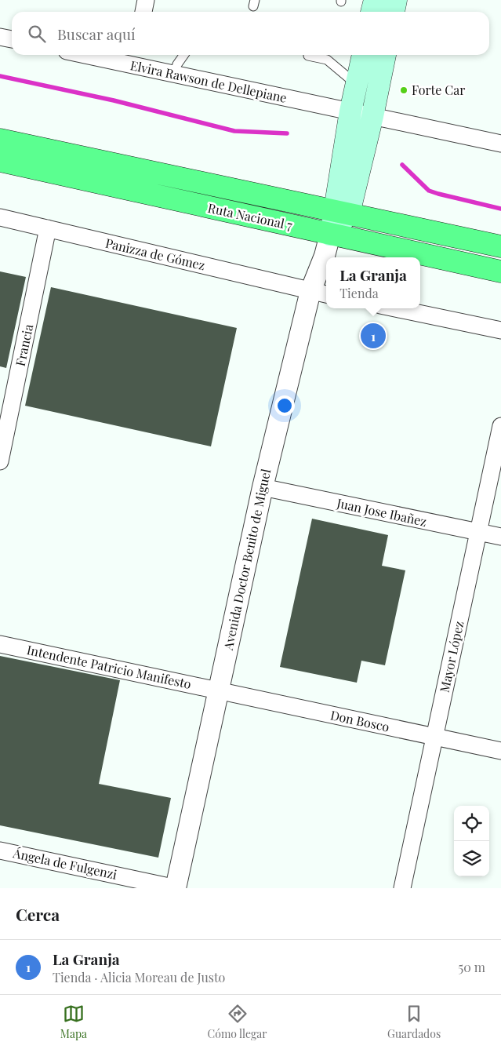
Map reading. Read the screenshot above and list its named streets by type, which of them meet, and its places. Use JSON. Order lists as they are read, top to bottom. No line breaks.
{"streets":{"highway":["Ruta Nacional 7"],"main road":["Avenida Doctor Benito de Miguel"],"street":["Elvira Rawson de Dellepiane","Panizza de Gómez","Francia","Juan Jose Ibañez","Mayor López","Intendente Patricio Manifesto","Don Bosco","Ángela de Fulgenzi"]},"crossings":[["Elvira Rawson de Dellepiane","Avenida Doctor Benito de Miguel"],["Ruta Nacional 7","Avenida Doctor Benito de Miguel"],["Panizza de Gómez","Francia"],["Panizza de Gómez","Avenida Doctor Benito de Miguel"],["Juan Jose Ibañez","Avenida Doctor Benito de Miguel"],["Juan Jose Ibañez","Mayor López"],["Avenida Doctor Benito de Miguel","Intendente Patricio Manifesto"],["Avenida Doctor Benito de Miguel","Don Bosco"],["Avenida Doctor Benito de Miguel","Ángela de Fulgenzi"],["Mayor López","Don Bosco"],["Intendente Patricio Manifesto","Don Bosco"]],"places":["Forte Car"],"page":{"search":"Buscar aquí","popup":["La Granja","Tienda"],"pins":"1","heading":"Cerca","list":[{"mark":"1","name":"La Granja","note":"Tienda · Alicia Moreau de Justo","value":"50 m"}],"nav":["Mapa","Cómo llegar","Guardados"]}}
